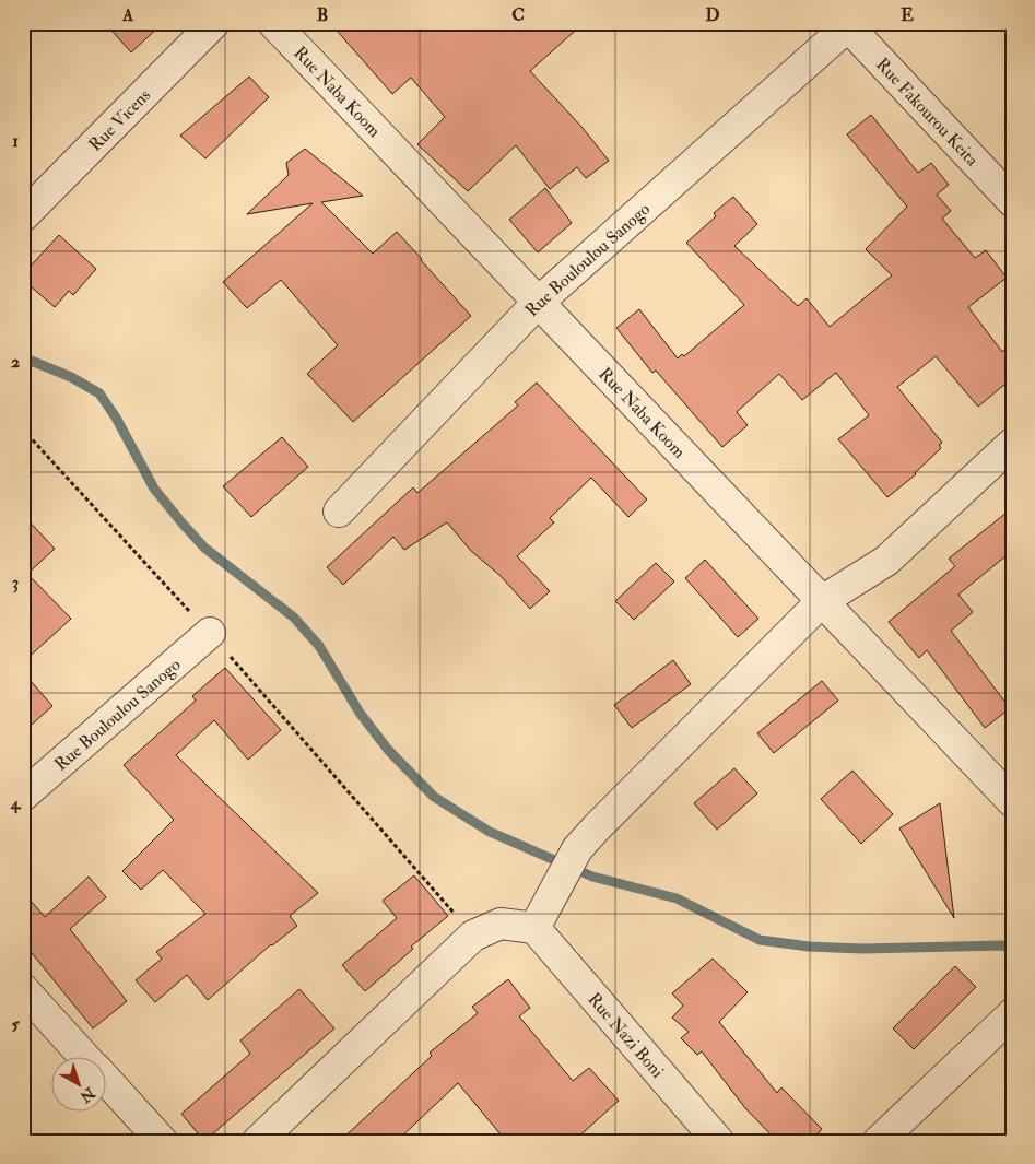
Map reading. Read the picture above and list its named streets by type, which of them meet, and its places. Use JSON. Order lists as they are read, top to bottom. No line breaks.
{"streets":{"street":["Rue Naba Koom","Rue Fakourou Keita","Rue Vicens","Rue Bouloulou Sanogo","Rue Nazi Boni"]},"crossings":[["Rue Naba Koom","Rue Bouloulou Sanogo"],["Rue Fakourou Keita","Rue Bouloulou Sanogo"]],"north":"bottom right","grid":{"columns":["A","B","C","D","E"],"rows":["1","2","3","4","5"]}}
